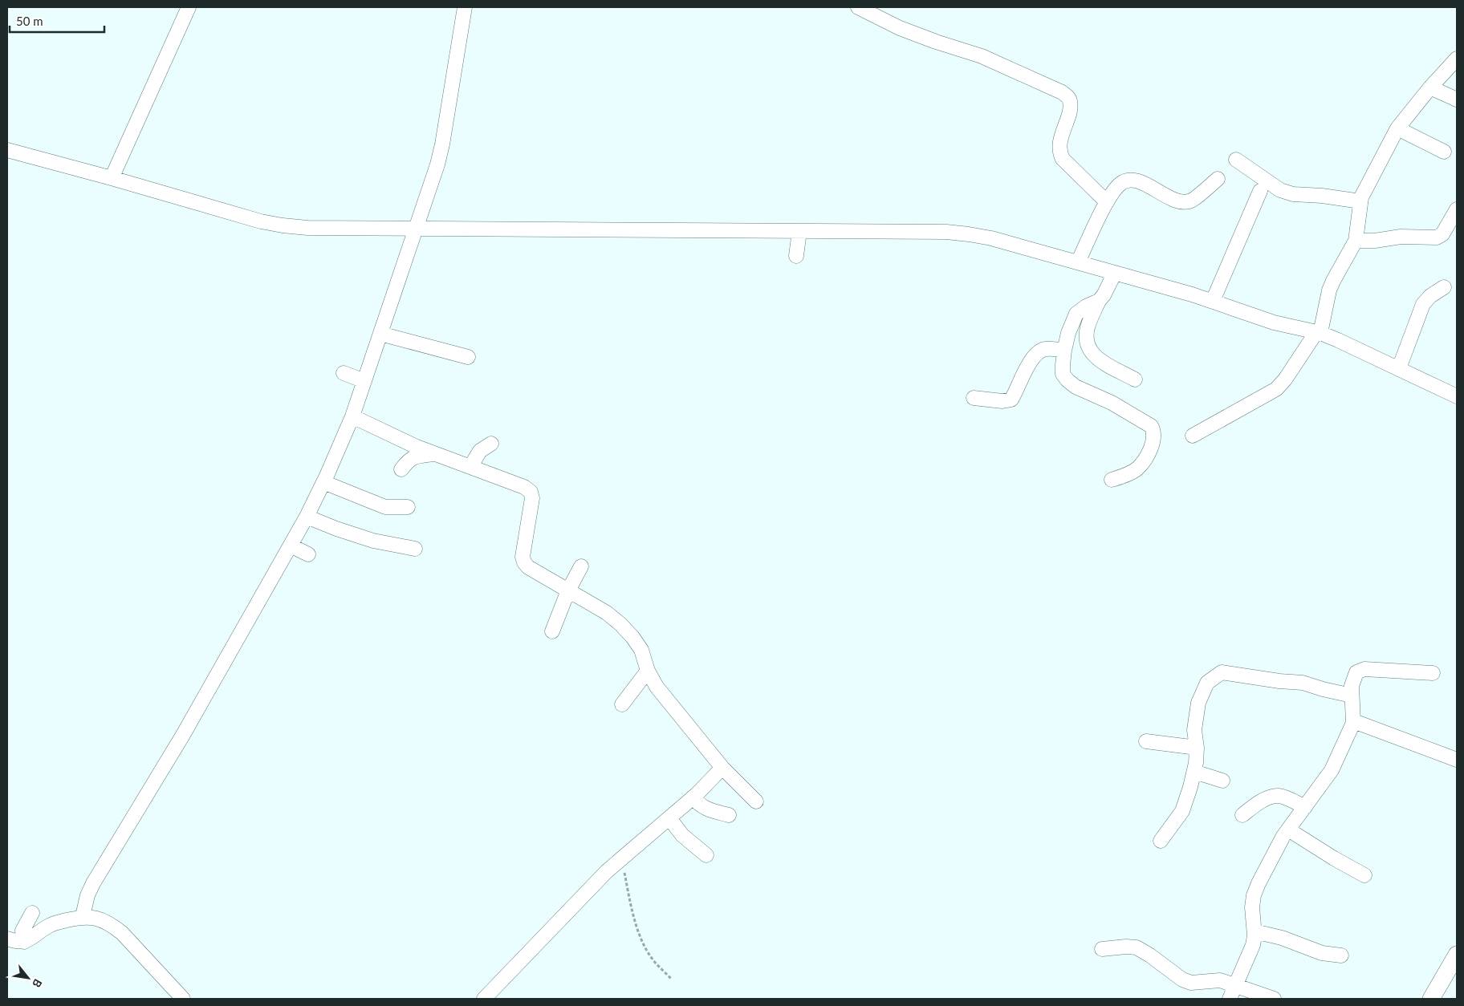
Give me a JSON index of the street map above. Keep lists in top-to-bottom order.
{
  "scale_bar": "50 m",
  "north": "bottom right"
}
